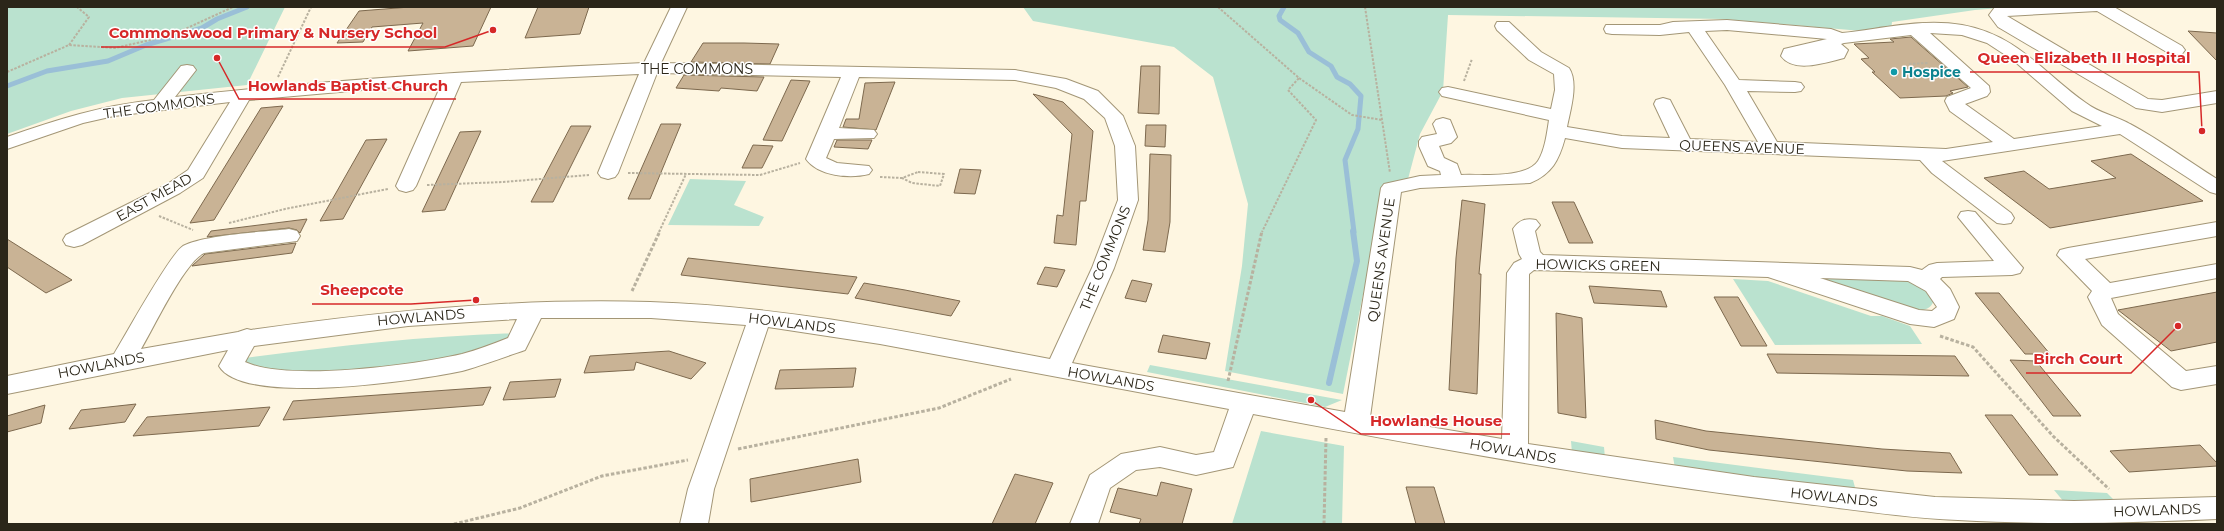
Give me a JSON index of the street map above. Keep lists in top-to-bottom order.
{
  "streets": {
    "street": [
      "THE COMMONS",
      "QUEENS AVENUE",
      "EAST MEAD",
      "HOWICKS GREEN",
      "HOWLANDS"
    ]
  },
  "crossings": [
    ["THE COMMONS", "EAST MEAD"],
    ["THE COMMONS", "HOWLANDS"],
    ["QUEENS AVENUE", "HOWLANDS"],
    ["HOWICKS GREEN", "HOWLANDS"]
  ],
  "places": [
    "Commonswood Primary & Nursery School",
    "Howlands Baptist Church",
    "Hospice",
    "Queen Elizabeth II Hospital",
    "Sheepcote",
    "Birch Court",
    "Howlands House"
  ]
}
